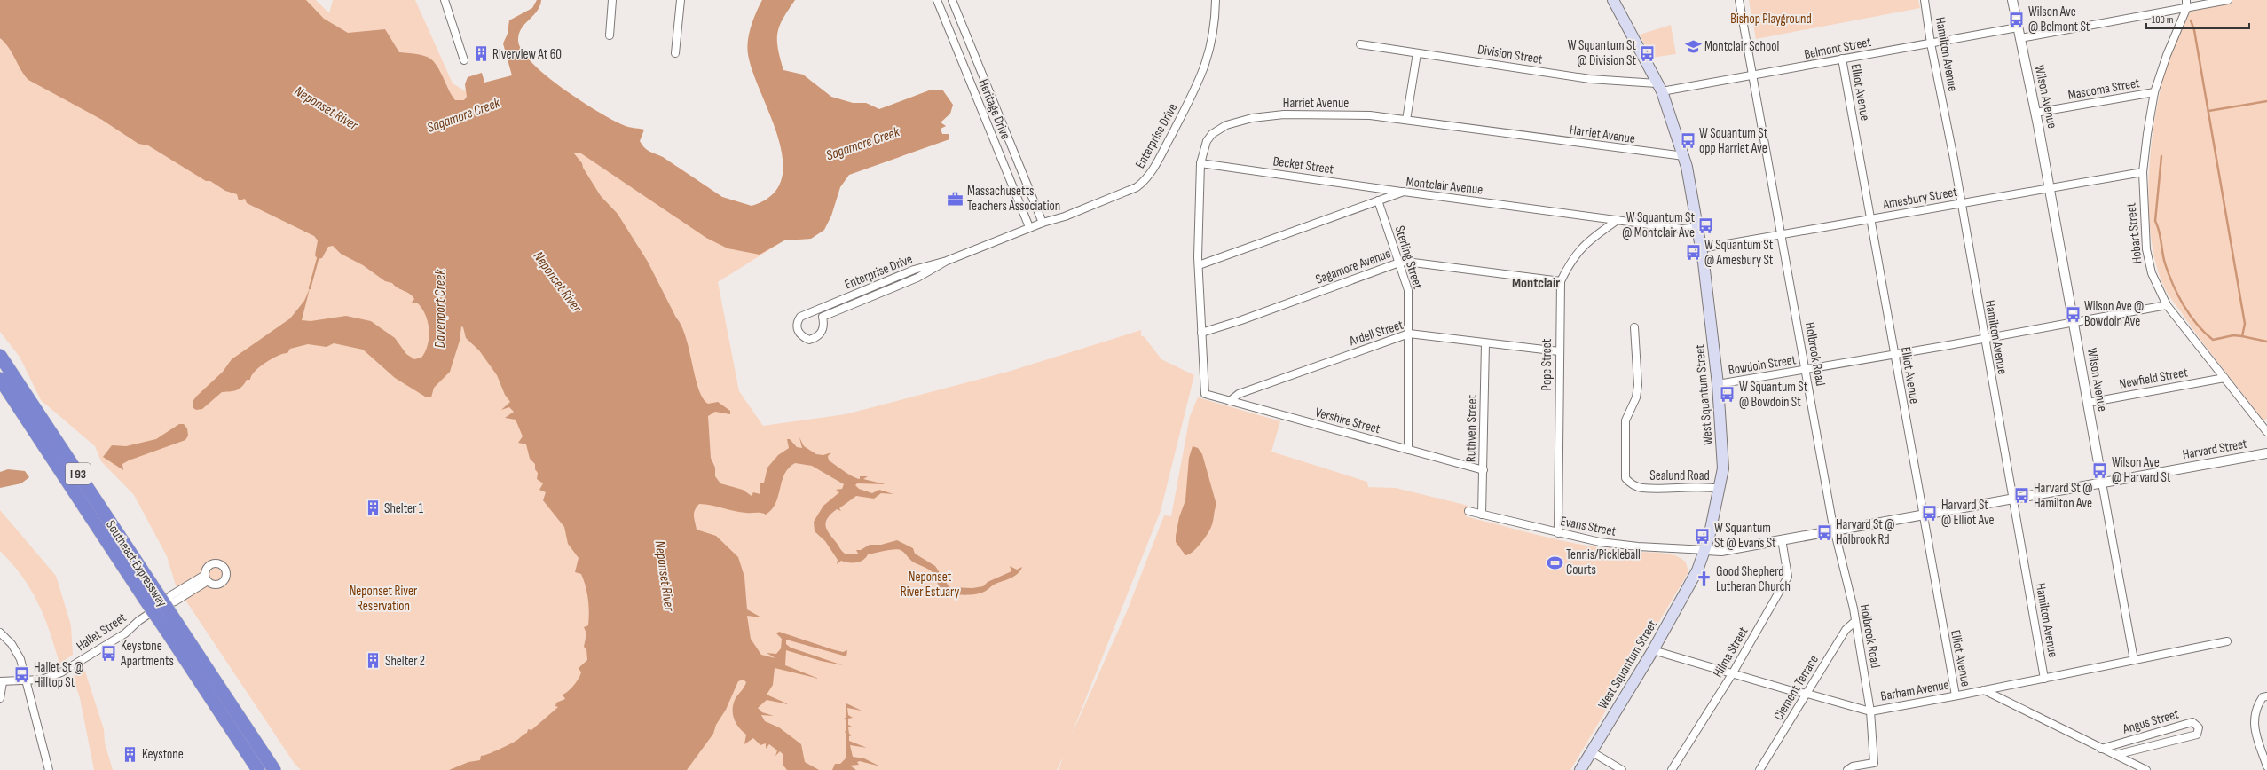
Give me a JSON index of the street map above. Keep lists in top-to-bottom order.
{
  "streets": {
    "highway": ["I 93", "Southeast Expressway"],
    "main road": ["West Squantum Street"],
    "street": [
      "Belmont Street",
      "Division Street",
      "Hamilton Avenue",
      "Mascoma Street",
      "Elliot Avenue",
      "Wilson Avenue",
      "Harriet Avenue",
      "Heritage Drive",
      "Enterprise Drive",
      "Becket Street",
      "Montclair Avenue",
      "Amesbury Street",
      "Hobart Street",
      "Sterling Street",
      "Sagamore Avenue",
      "Ardell Street",
      "Holbrook Road",
      "Pope Street",
      "Bowdoin Street",
      "Newfield Street",
      "Vershire Street",
      "Ruthven Street",
      "Harvard Street",
      "Sealund Road",
      "Evans Street",
      "Hallet Street",
      "Hilma Street",
      "Clement Terrace",
      "Barham Avenue",
      "Angus Street"
    ]
  },
  "crossings": [
    ["Belmont Street", "Division Street"],
    ["Belmont Street", "Hamilton Avenue"],
    ["Belmont Street", "Elliot Avenue"],
    ["Belmont Street", "Wilson Avenue"],
    ["Belmont Street", "Holbrook Road"],
    ["Belmont Street", "West Squantum Street"],
    ["Division Street", "West Squantum Street"],
    ["Hamilton Avenue", "Amesbury Street"],
    ["Hamilton Avenue", "Bowdoin Street"],
    ["Hamilton Avenue", "Harvard Street"],
    ["Hamilton Avenue", "Barham Avenue"],
    ["Mascoma Street", "Wilson Avenue"],
    ["Mascoma Street", "Hobart Street"],
    ["Elliot Avenue", "Amesbury Street"],
    ["Elliot Avenue", "Bowdoin Street"],
    ["Elliot Avenue", "Harvard Street"],
    ["Elliot Avenue", "Barham Avenue"],
    ["Elliot Avenue", "Angus Street"],
    ["Wilson Avenue", "Amesbury Street"],
    ["Wilson Avenue", "Bowdoin Street"],
    ["Wilson Avenue", "Newfield Street"],
    ["Wilson Avenue", "Harvard Street"],
    ["Wilson Avenue", "Barham Avenue"],
    ["Harriet Avenue", "Becket Street"],
    ["Harriet Avenue", "Montclair Avenue"],
    ["Harriet Avenue", "Sagamore Avenue"],
    ["Harriet Avenue", "West Squantum Street"],
    ["Harriet Avenue", "Vershire Street"],
    ["Heritage Drive", "Enterprise Drive"],
    ["Becket Street", "Montclair Avenue"],
    ["Montclair Avenue", "Sterling Street"],
    ["Montclair Avenue", "Pope Street"],
    ["Montclair Avenue", "West Squantum Street"],
    ["Amesbury Street", "Hobart Street"],
    ["Amesbury Street", "Holbrook Road"],
    ["Amesbury Street", "West Squantum Street"],
    ["Hobart Street", "Bowdoin Street"],
    ["Hobart Street", "Newfield Street"],
    ["Sterling Street", "Sagamore Avenue"],
    ["Sterling Street", "Ardell Street"],
    ["Sterling Street", "Vershire Street"],
    ["Sagamore Avenue", "Pope Street"],
    ["Ardell Street", "Pope Street"],
    ["Ardell Street", "Vershire Street"],
    ["Ardell Street", "Ruthven Street"],
    ["Holbrook Road", "Bowdoin Street"],
    ["Holbrook Road", "Harvard Street"],
    ["Holbrook Road", "Clement Terrace"],
    ["Holbrook Road", "Barham Avenue"],
    ["Pope Street", "Evans Street"],
    ["Bowdoin Street", "West Squantum Street"],
    ["West Squantum Street", "Harvard Street"],
    ["West Squantum Street", "Sealund Road"],
    ["West Squantum Street", "Evans Street"],
    ["West Squantum Street", "Barham Avenue"],
    ["Vershire Street", "Ruthven Street"],
    ["Ruthven Street", "Evans Street"],
    ["Harvard Street", "Evans Street"],
    ["Harvard Street", "Hilma Street"],
    ["I 93", "Southeast Expressway"],
    ["Hilma Street", "Barham Avenue"],
    ["Clement Terrace", "Barham Avenue"]
  ],
  "districts": ["Montclair"],
  "water": ["Neponset River", "Sagamore Creek", "Davenport Creek"],
  "parks": ["Bishop Playground", "Neponset River Estuary", "Neponset River Reservation"],
  "places": {
    "bus stop": [
      "Wilson Ave @ Belmont St",
      "W Squantum St @ Division St",
      "W Squantum St opp Harriet Ave",
      "W Squantum St @ Montclair Ave",
      "W Squantum St @ Amesbury St",
      "Wilson Ave @ Bowdoin Ave",
      "W Squantum St @ Bowdoin St",
      "Wilson Ave @ Harvard St",
      "Harvard St @ Hamilton Ave",
      "Harvard St @ Elliot Ave",
      "Harvard St @ Holbrook Rd",
      "W Squantum St @ Evans St",
      "Keystone Apartments",
      "Hallet St @ Hilltop St"
    ],
    "school or university": ["Montclair School"],
    "building": [
      "Riverview At 60",
      "Shelter 1",
      "Shelter 2",
      "Keystone"
    ],
    "office": ["Massachusetts Teachers Association"],
    "sports": ["Tennis/Pickleball Courts"],
    "church": ["Good Shepherd Lutheran Church"]
  },
  "scale_bar": "100 m"
}
